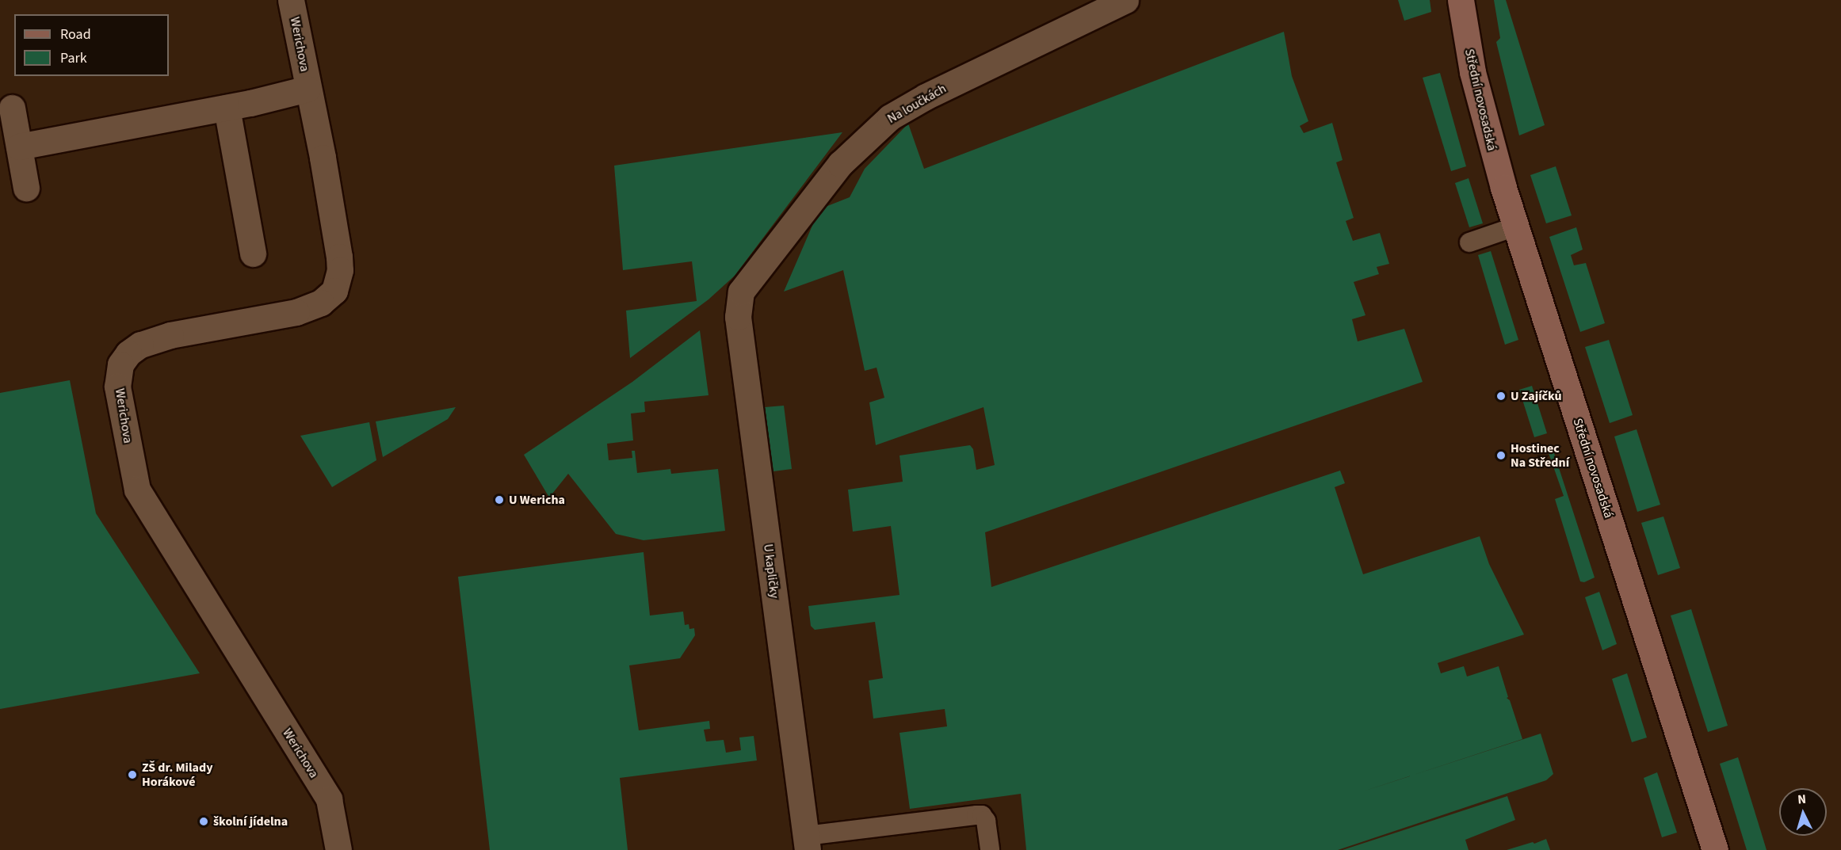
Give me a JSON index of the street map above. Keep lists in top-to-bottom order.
{
  "streets": {
    "main road": ["Střední novosadská"],
    "street": ["Werichova", "Na loučkách", "U kapličky"]
  },
  "crossings": [
    ["Na loučkách", "U kapličky"]
  ],
  "places": [
    "U Zajíčků",
    "Hostinec Na Střední",
    "U Wericha",
    "ZŠ dr. Milady Horákové",
    "školní jídelna"
  ],
  "legend": ["Road", "Park"],
  "north": "top"
}
